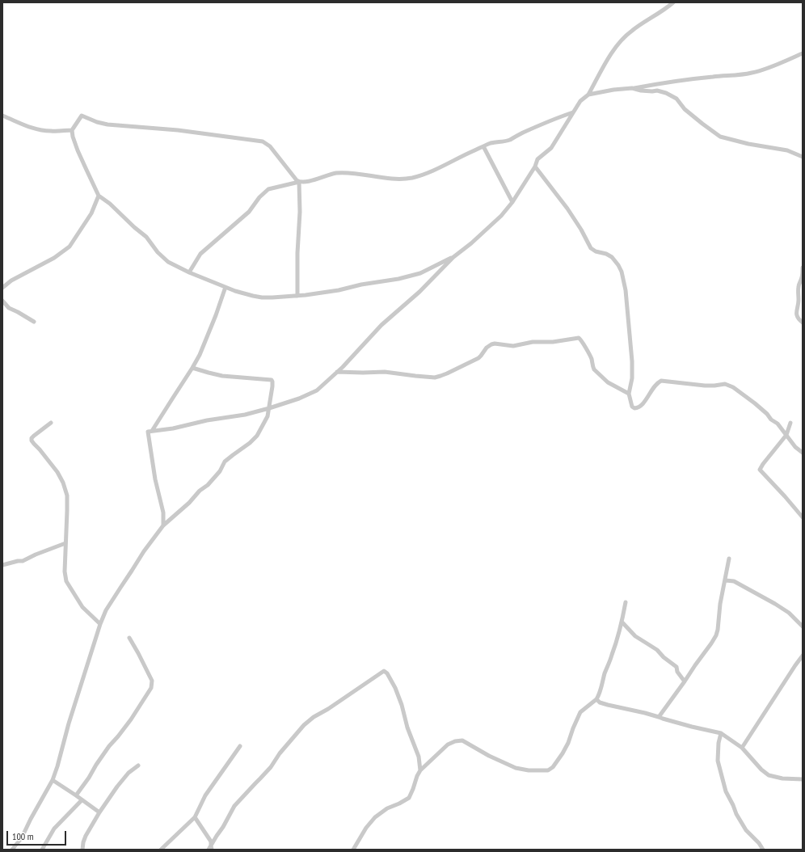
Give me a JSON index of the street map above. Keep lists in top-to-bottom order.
{
  "scale_bar": "100 m"
}
